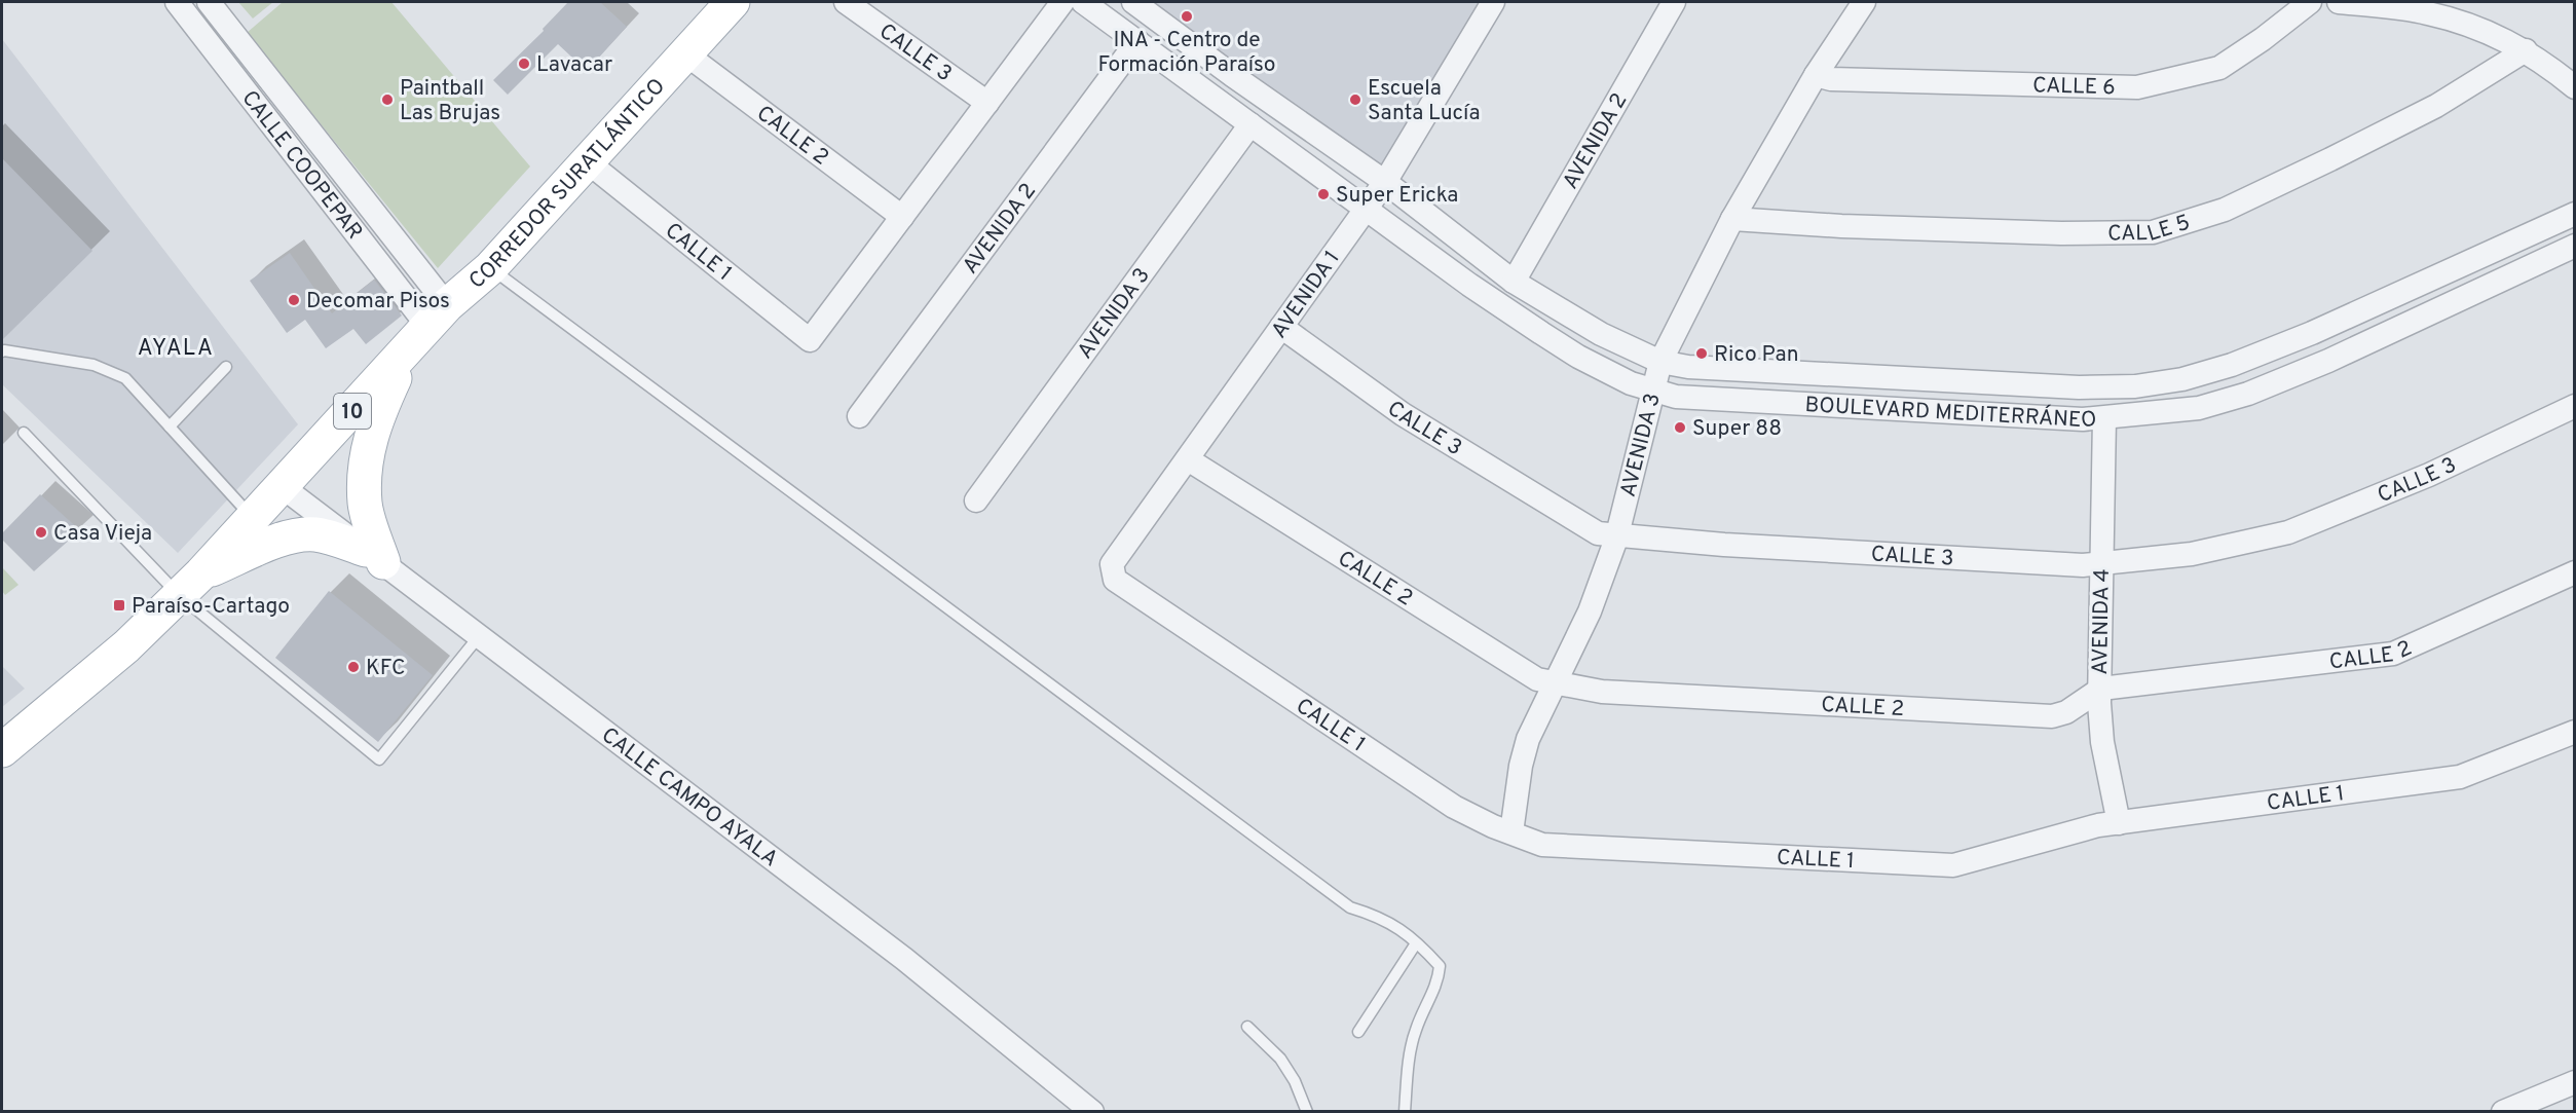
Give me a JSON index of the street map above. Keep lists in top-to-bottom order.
{
  "streets": {
    "main road": ["CORREDOR SURATLÁNTICO", "10"],
    "street": [
      "CALLE 3",
      "CALLE 6",
      "CALLE 2",
      "AVENIDA 2",
      "CALLE COOPEPAR",
      "CALLE 5",
      "CALLE 1",
      "AVENIDA 1",
      "AVENIDA 3",
      "BOULEVARD MEDITERRÁNEO",
      "AVENIDA 4",
      "CALLE CAMPO AYALA"
    ]
  },
  "crossings": [
    ["CALLE 3", "AVENIDA 1"],
    ["CALLE 3", "AVENIDA 3"],
    ["CALLE 3", "AVENIDA 4"],
    ["CALLE 6", "AVENIDA 3"],
    ["CALLE 2", "CORREDOR SURATLÁNTICO"],
    ["CALLE 2", "CALLE 1"],
    ["CALLE 2", "AVENIDA 1"],
    ["CALLE 2", "AVENIDA 3"],
    ["CALLE 2", "AVENIDA 4"],
    ["AVENIDA 2", "BOULEVARD MEDITERRÁNEO"],
    ["CALLE COOPEPAR", "CORREDOR SURATLÁNTICO"],
    ["CORREDOR SURATLÁNTICO", "CALLE 1"],
    ["CORREDOR SURATLÁNTICO", "CALLE CAMPO AYALA"],
    ["CALLE 5", "AVENIDA 3"],
    ["CALLE 1", "AVENIDA 1"],
    ["CALLE 1", "AVENIDA 3"],
    ["CALLE 1", "AVENIDA 4"],
    ["AVENIDA 1", "BOULEVARD MEDITERRÁNEO"],
    ["AVENIDA 3", "BOULEVARD MEDITERRÁNEO"],
    ["BOULEVARD MEDITERRÁNEO", "AVENIDA 4"]
  ],
  "districts": ["AYALA"],
  "places": {
    "other": [
      "INA - Centro de Formación Paraíso",
      "Lavacar",
      "Paintball Las Brujas",
      "Escuela Santa Lucía",
      "Super Ericka",
      "Decomar Pisos",
      "Rico Pan",
      "Super 88",
      "Casa Vieja",
      "KFC"
    ],
    "transit": ["Paraíso-Cartago"]
  }
}
